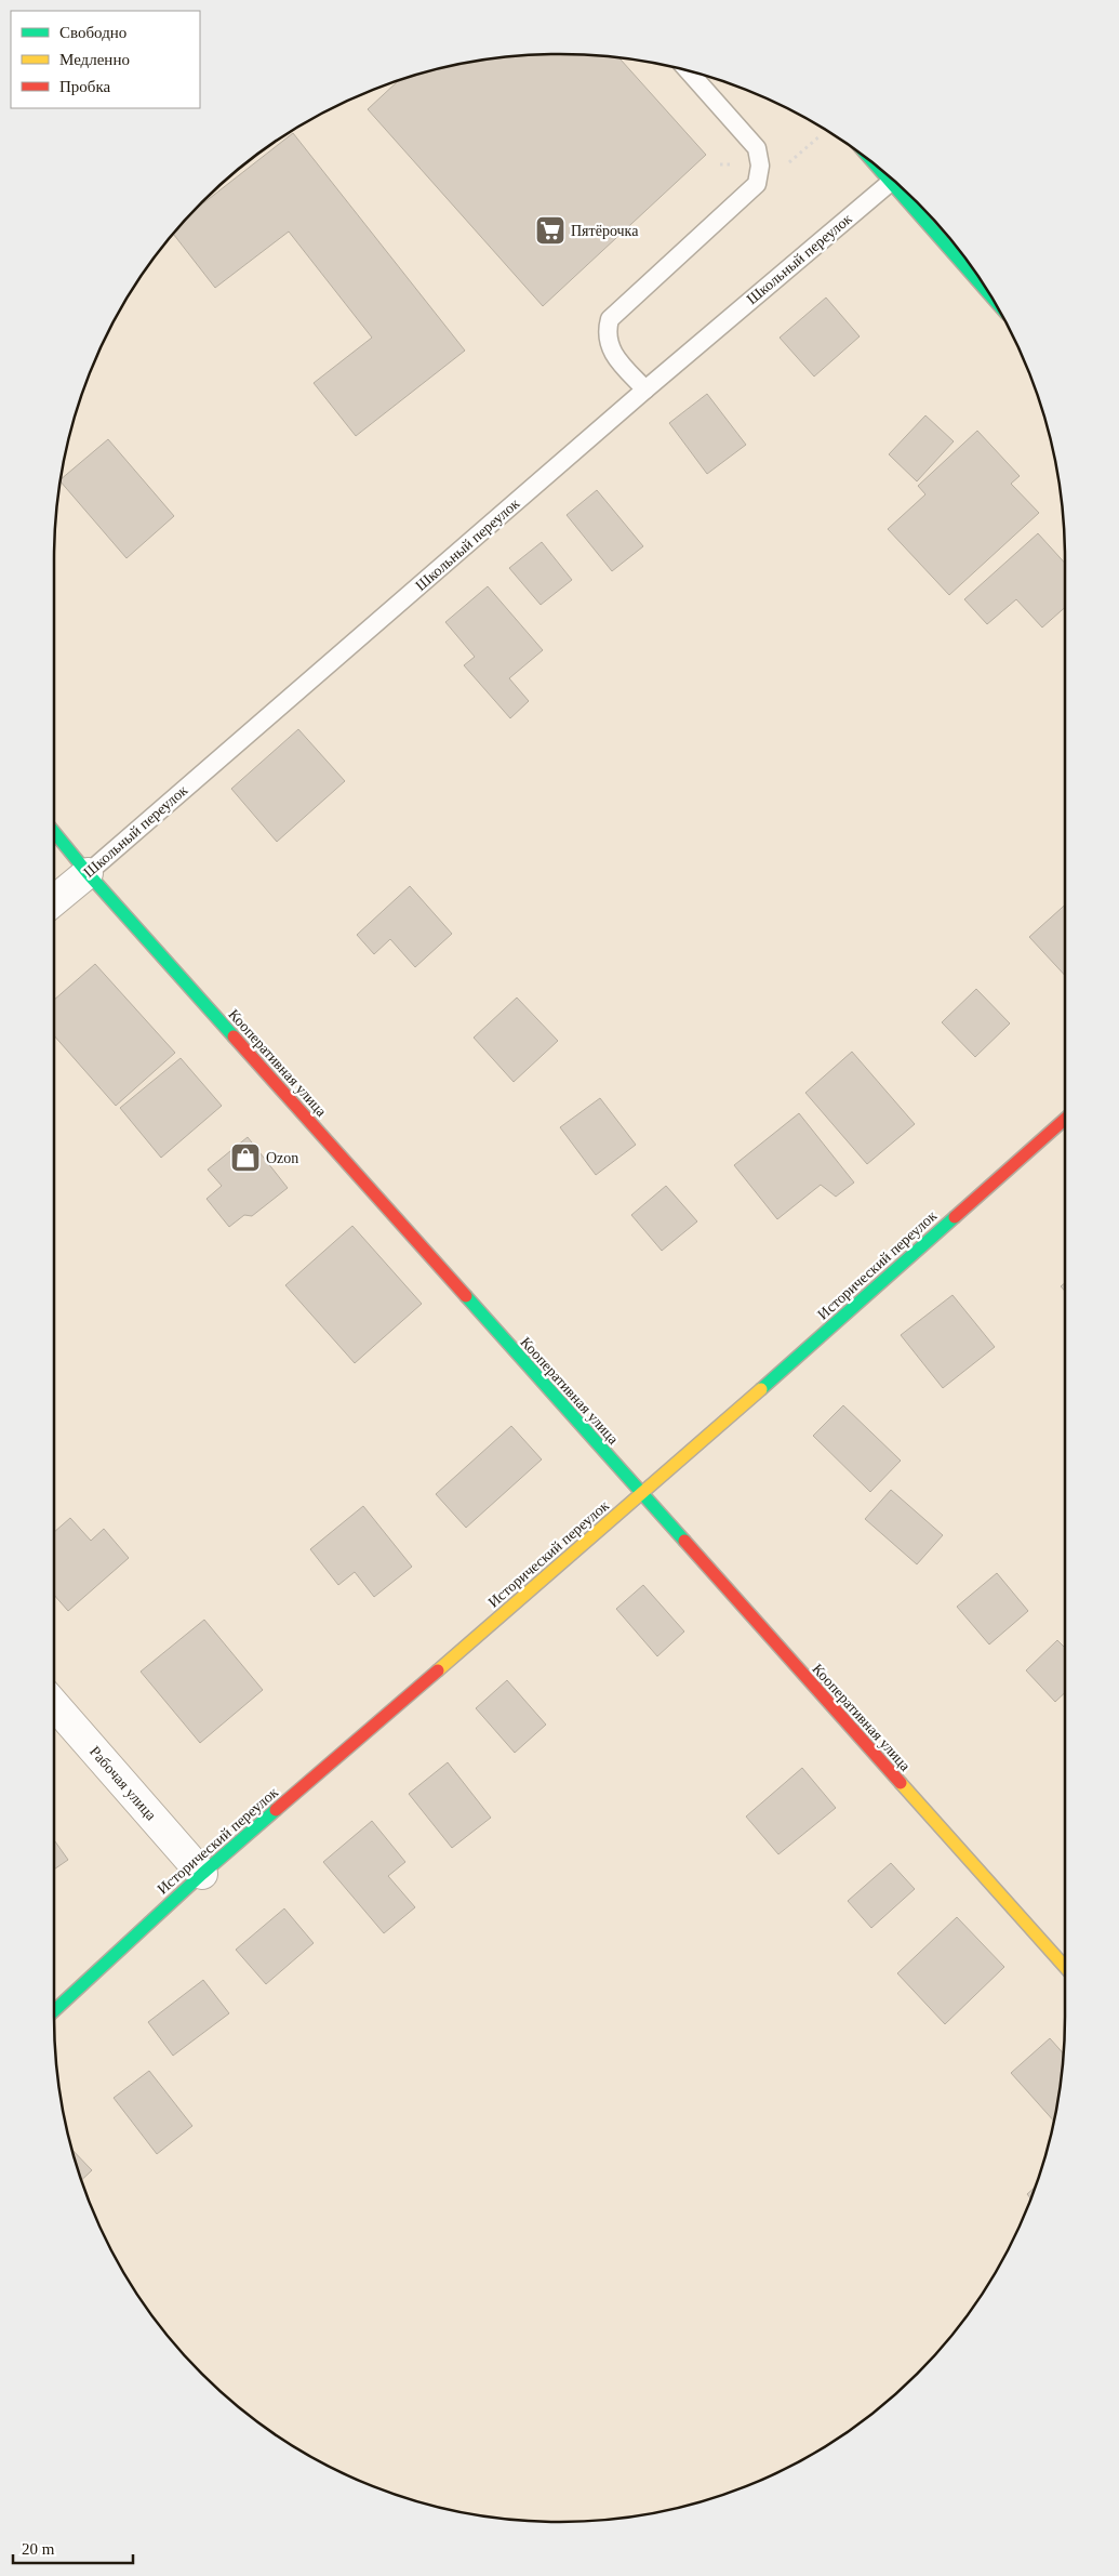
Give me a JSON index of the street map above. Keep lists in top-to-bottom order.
{
  "streets": {
    "street": [
      "Школьный переулок",
      "Кооперативная улица",
      "Исторический переулок",
      "Рабочая улица"
    ]
  },
  "crossings": [
    ["Школьный переулок", "Кооперативная улица"],
    ["Кооперативная улица", "Исторический переулок"],
    ["Исторический переулок", "Рабочая улица"]
  ],
  "places": {
    "supermarket": ["Пятёрочка"],
    "shop": ["Ozon"]
  },
  "legend": ["Свободно", "Медленно", "Пробка"],
  "scale_bar": "20 m"
}
